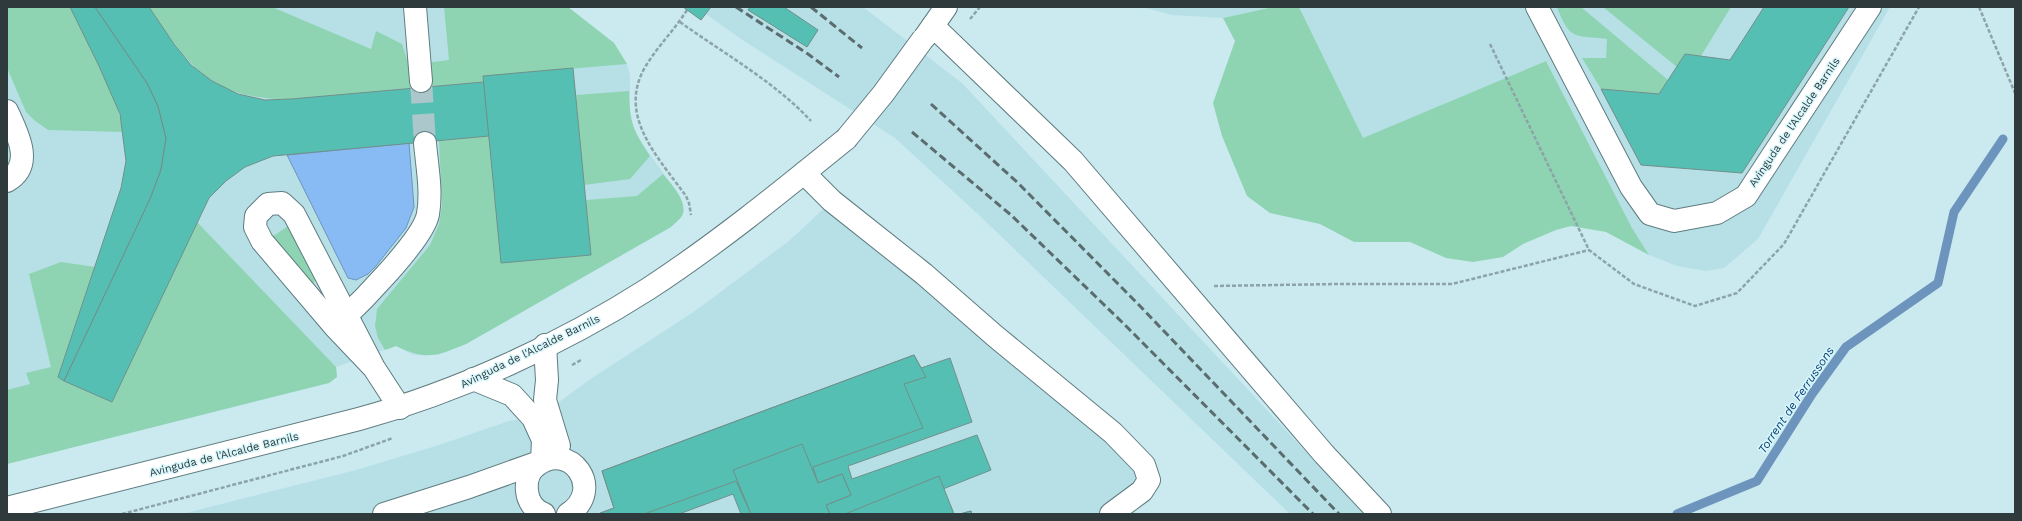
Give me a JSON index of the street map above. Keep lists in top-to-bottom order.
{
  "streets": {
    "street": ["Avinguda de l'Alcalde Barnils"]
  },
  "water": ["Torrent de Ferrussons"]
}
